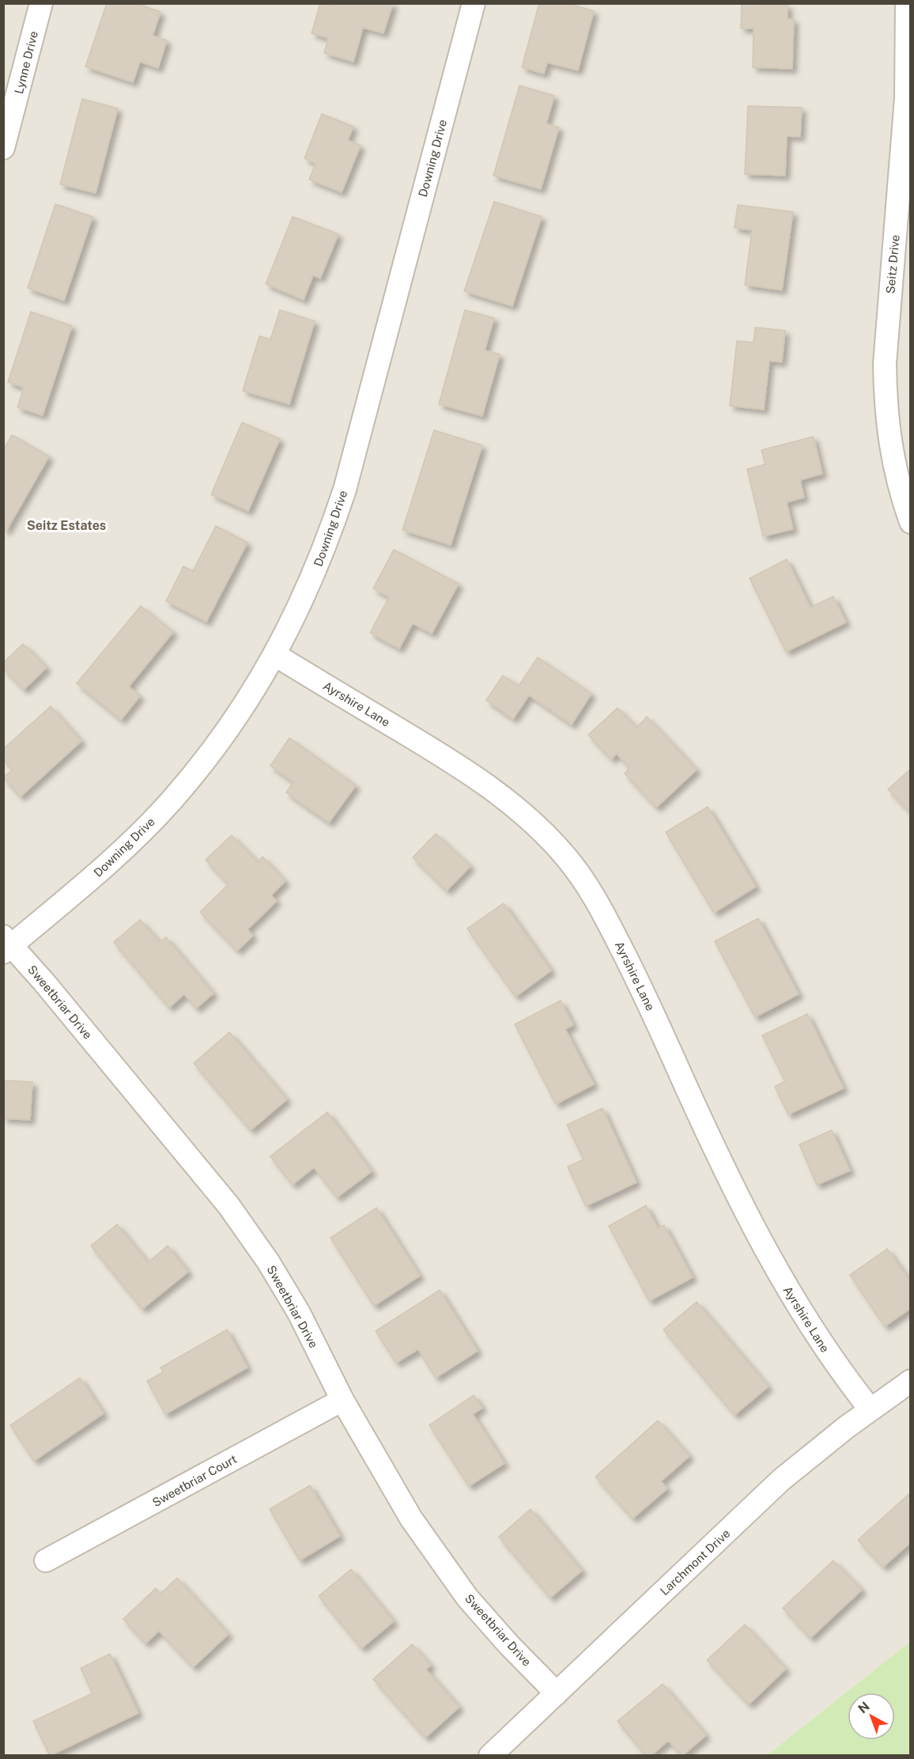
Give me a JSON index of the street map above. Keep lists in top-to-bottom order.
{
  "streets": {
    "street": [
      "Lynne Drive",
      "Downing Drive",
      "Seitz Drive",
      "Ayrshire Lane",
      "Sweetbriar Drive",
      "Sweetbriar Court",
      "Larchmont Drive"
    ]
  },
  "crossings": [
    ["Downing Drive", "Ayrshire Lane"],
    ["Downing Drive", "Sweetbriar Drive"],
    ["Ayrshire Lane", "Larchmont Drive"],
    ["Sweetbriar Drive", "Sweetbriar Court"],
    ["Sweetbriar Drive", "Larchmont Drive"]
  ],
  "districts": ["Seitz Estates"],
  "north": "top left"
}
